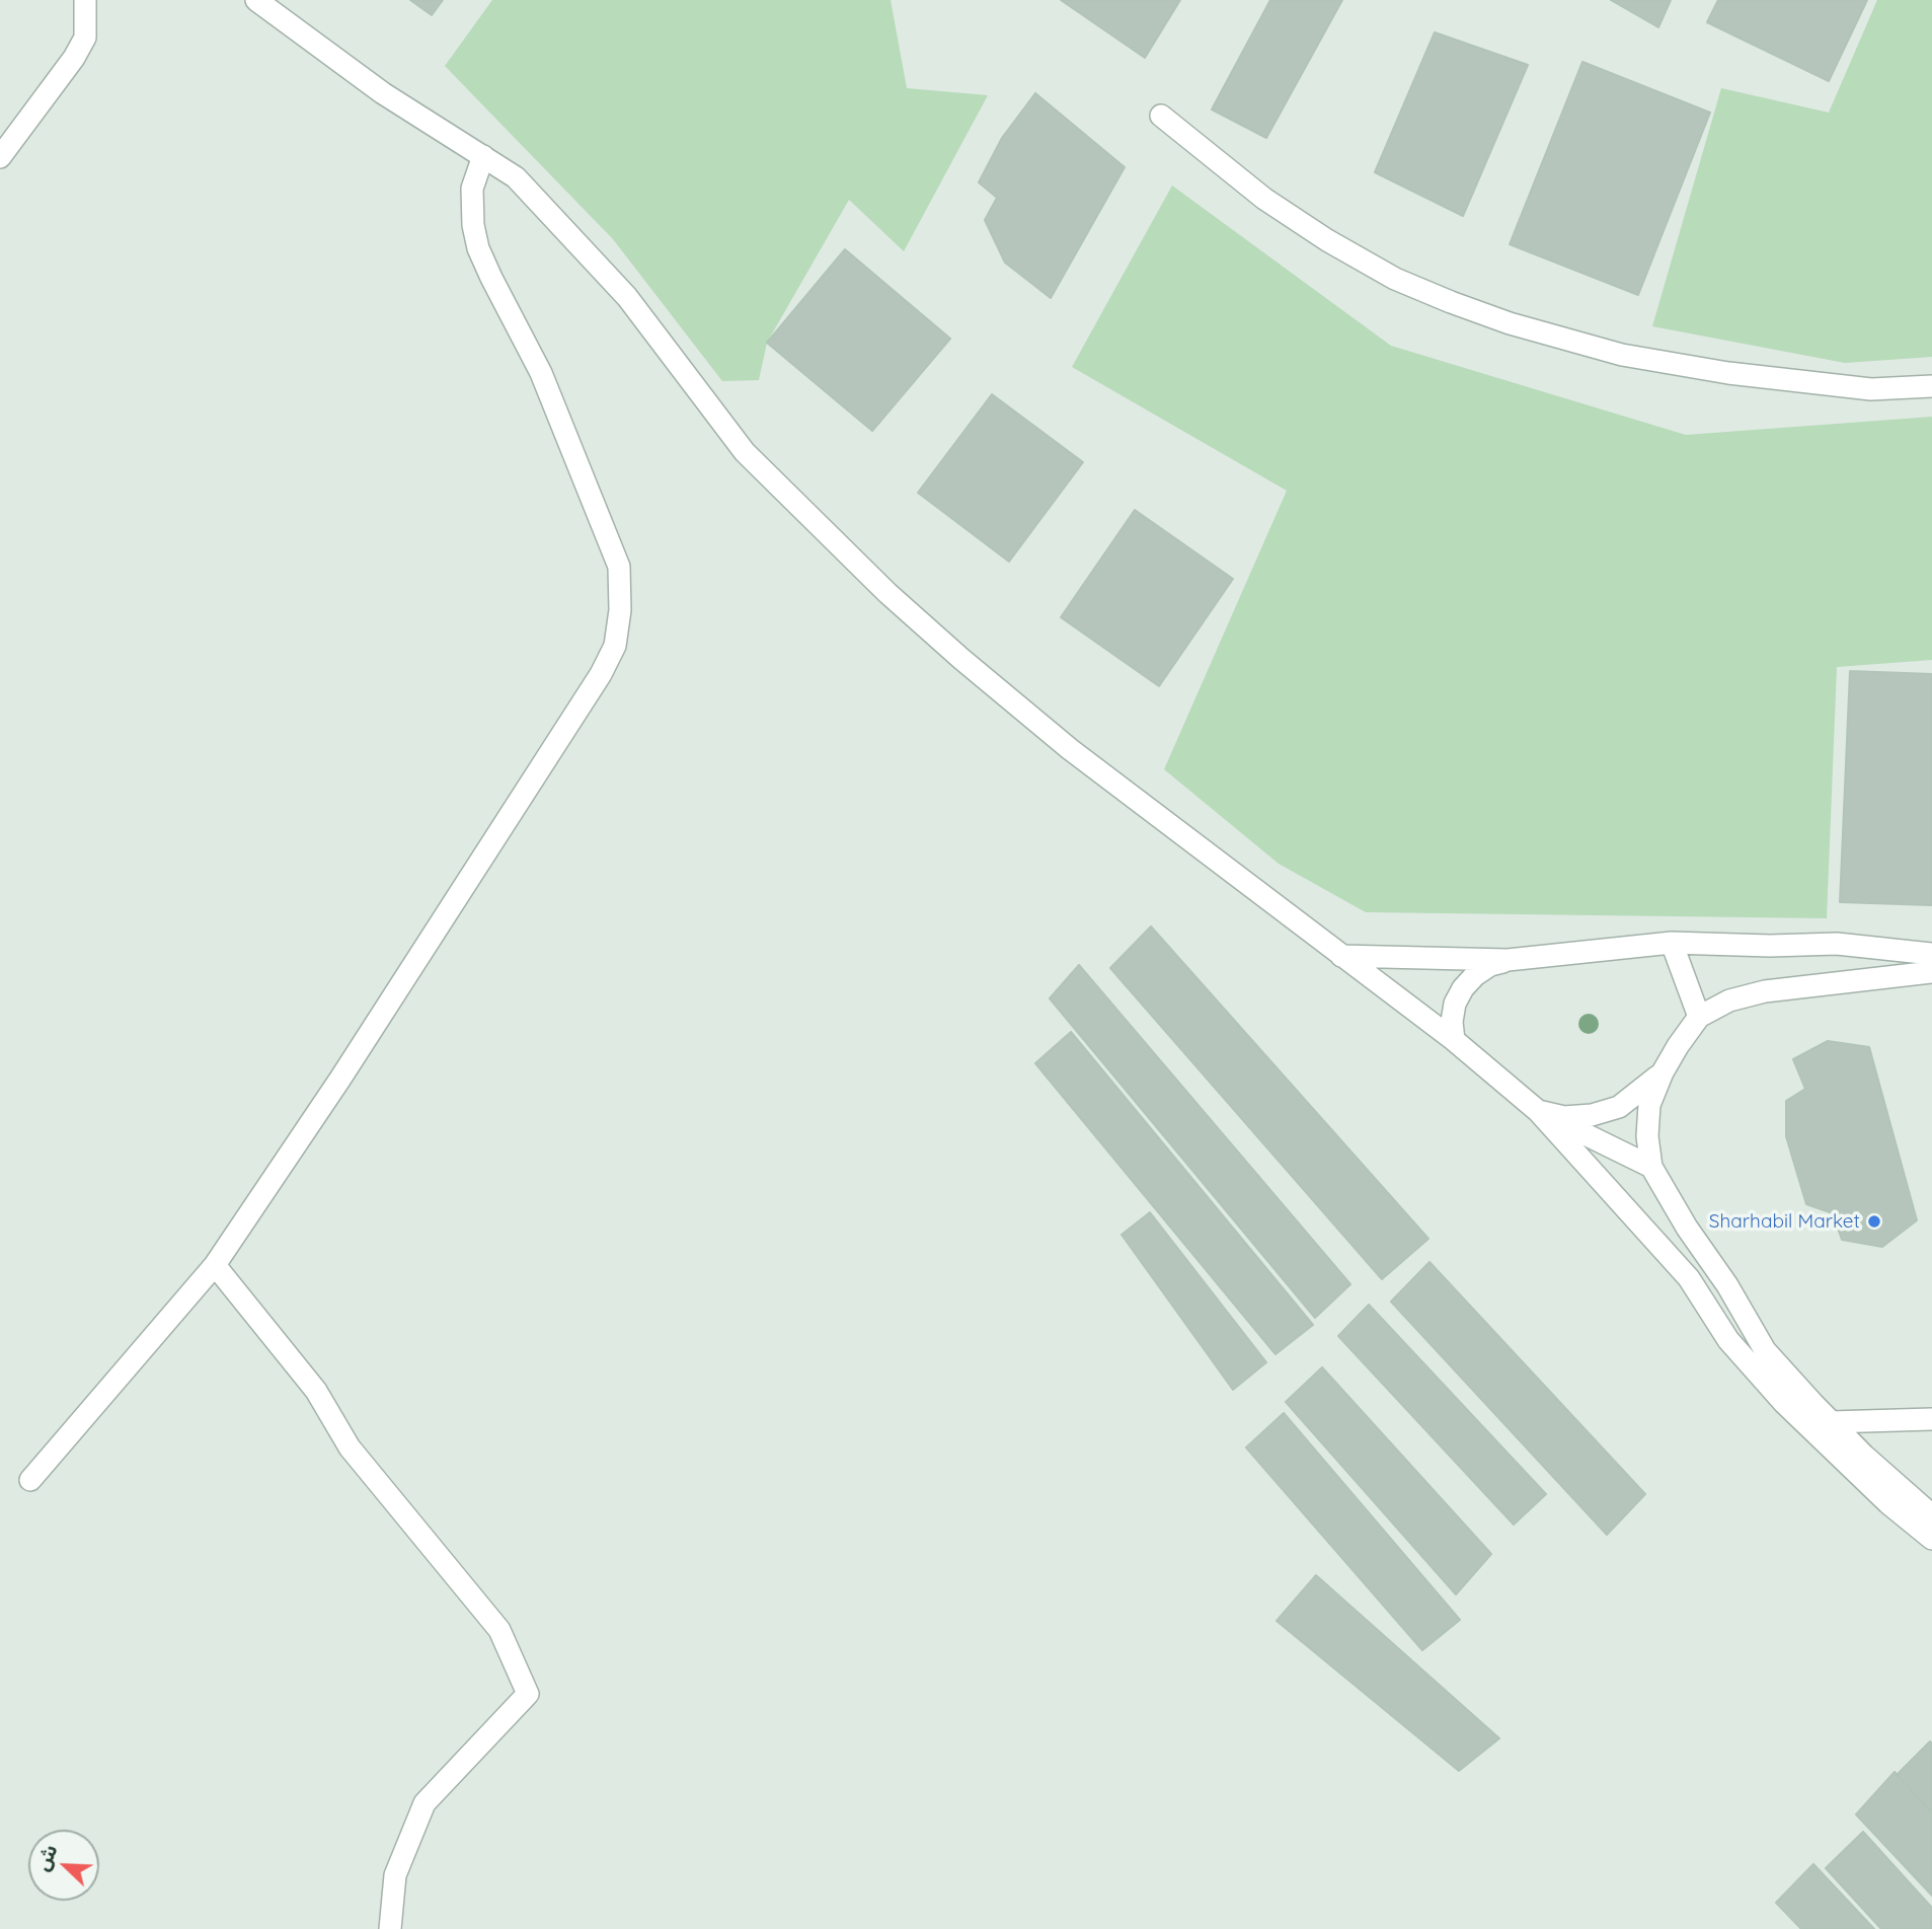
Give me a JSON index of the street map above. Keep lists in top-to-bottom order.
{
  "places": ["Sharhabil Market"],
  "north": "top left"
}
